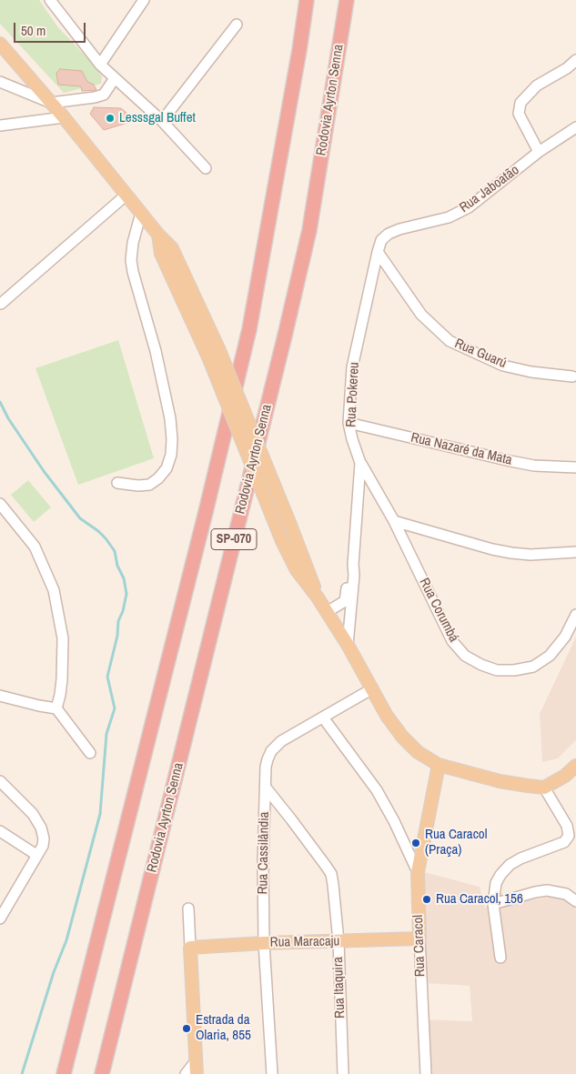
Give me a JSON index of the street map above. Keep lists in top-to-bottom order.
{
  "streets": {
    "highway": ["Rodovia Ayrton Senna", "SP-070"],
    "main road": ["Rua Maracaju", "Rua Caracol"],
    "street": [
      "Rua Jaboatão",
      "Rua Guarú",
      "Rua Pokereu",
      "Rua Nazaré da Mata",
      "Rua Corumbá",
      "Rua Cassilândia",
      "Rua Itaquira"
    ]
  },
  "crossings": [
    ["Rua Jaboatão", "Rua Guarú"],
    ["Rua Jaboatão", "Rua Pokereu"],
    ["Rua Guarú", "Rua Pokereu"],
    ["Rua Pokereu", "Rua Nazaré da Mata"],
    ["Rua Pokereu", "Rua Corumbá"],
    ["Rua Cassilândia", "Rua Maracaju"],
    ["Rua Cassilândia", "Rua Itaquira"],
    ["Rua Maracaju", "Rua Caracol"],
    ["Rua Maracaju", "Rua Itaquira"]
  ],
  "places": [
    "Lesssgal Buffet",
    "Rua Caracol (Praça)",
    "Rua Caracol, 156",
    "Estrada da Olaria, 855"
  ],
  "scale_bar": "50 m"
}
